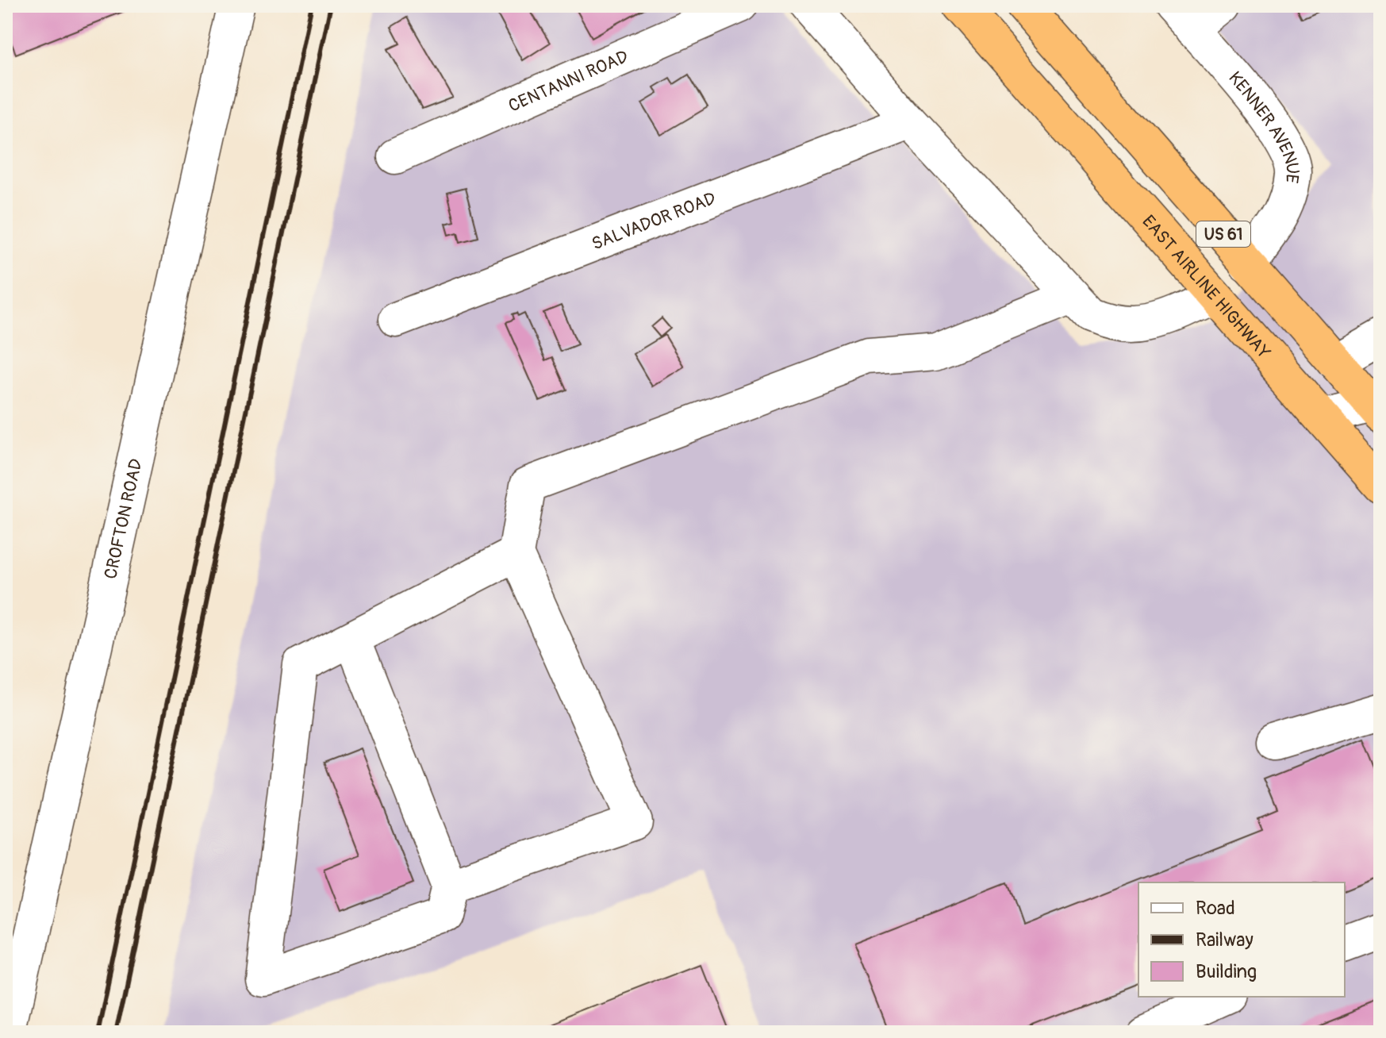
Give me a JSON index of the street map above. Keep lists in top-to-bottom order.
{
  "streets": {
    "highway": ["US 61", "EAST AIRLINE HIGHWAY"],
    "street": [
      "CENTANNI ROAD",
      "KENNER AVENUE",
      "SALVADOR ROAD",
      "CROFTON ROAD"
    ]
  },
  "crossings": [
    ["KENNER AVENUE", "US 61"]
  ],
  "legend": ["Road", "Railway", "Building"]
}
